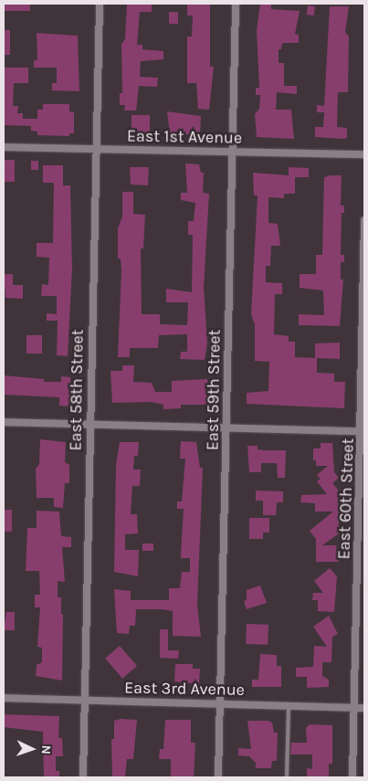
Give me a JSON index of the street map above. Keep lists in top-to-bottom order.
{
  "streets": {
    "street": [
      "East 1st Avenue",
      "East 58th Street",
      "East 59th Street",
      "East 60th Street",
      "East 3rd Avenue"
    ]
  },
  "crossings": [
    ["East 1st Avenue", "East 58th Street"],
    ["East 1st Avenue", "East 59th Street"],
    ["East 58th Street", "East 3rd Avenue"],
    ["East 59th Street", "East 3rd Avenue"],
    ["East 60th Street", "East 3rd Avenue"]
  ],
  "north": "right"
}
